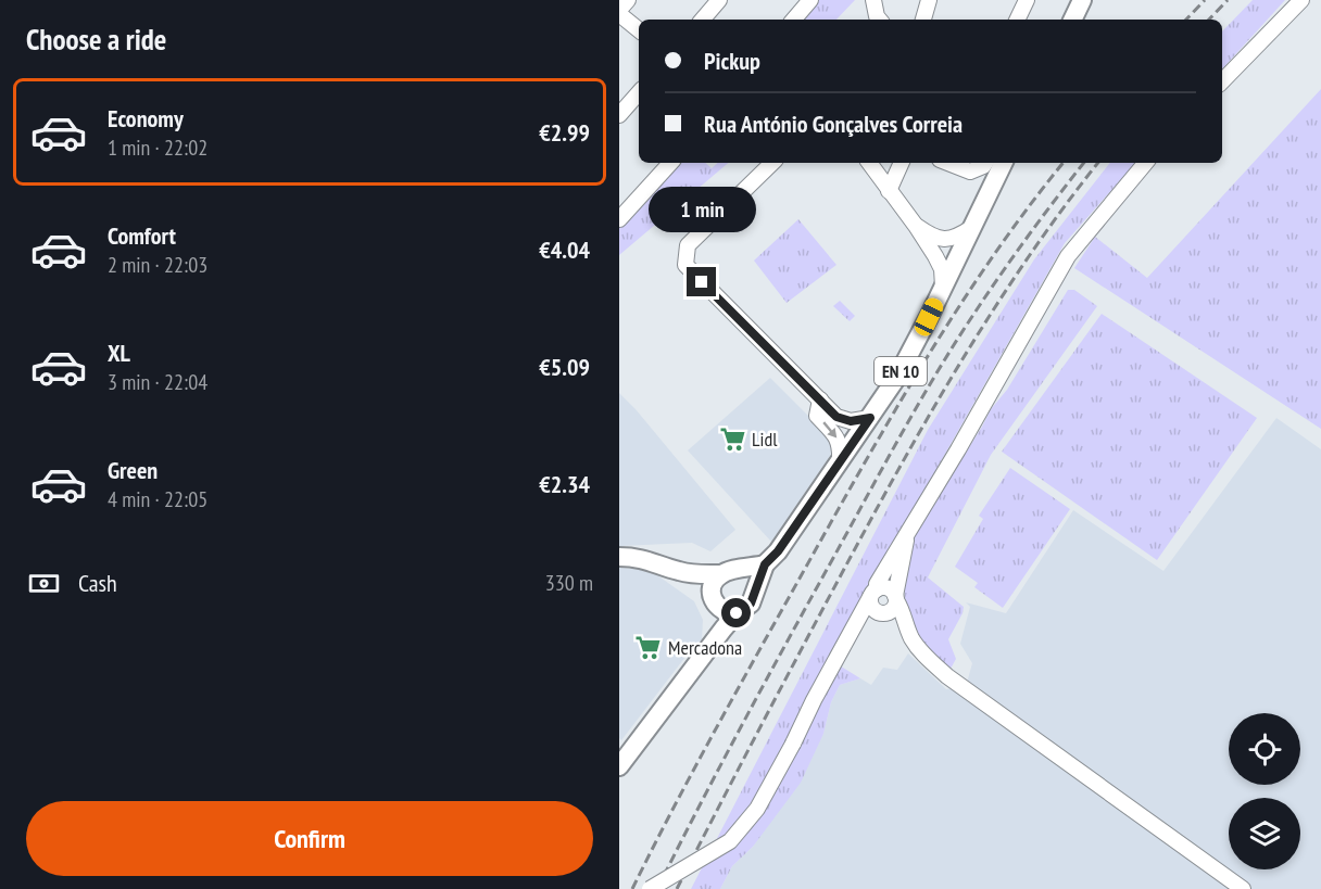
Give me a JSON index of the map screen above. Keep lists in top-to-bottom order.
{
  "streets": {
    "main road": ["EN 10"]
  },
  "places": {
    "supermarket": ["Lidl", "Mercadona"]
  },
  "page": {
    "heading": "Choose a ride",
    "banner": ["Pickup", "Rua António Gonçalves Correia"],
    "list": [
      {
        "name": "Economy",
        "note": "1 min · 22:02",
        "value": "€2.99"
      },
      {
        "name": "Comfort",
        "note": "2 min · 22:03",
        "value": "€4.04"
      },
      {
        "name": "XL",
        "note": "3 min · 22:04",
        "value": "€5.09"
      },
      {
        "name": "Green",
        "note": "4 min · 22:05",
        "value": "€2.34"
      }
    ],
    "bubble": "1 min",
    "pay": ["Cash", "330 m"],
    "buttons": "Confirm"
  }
}
